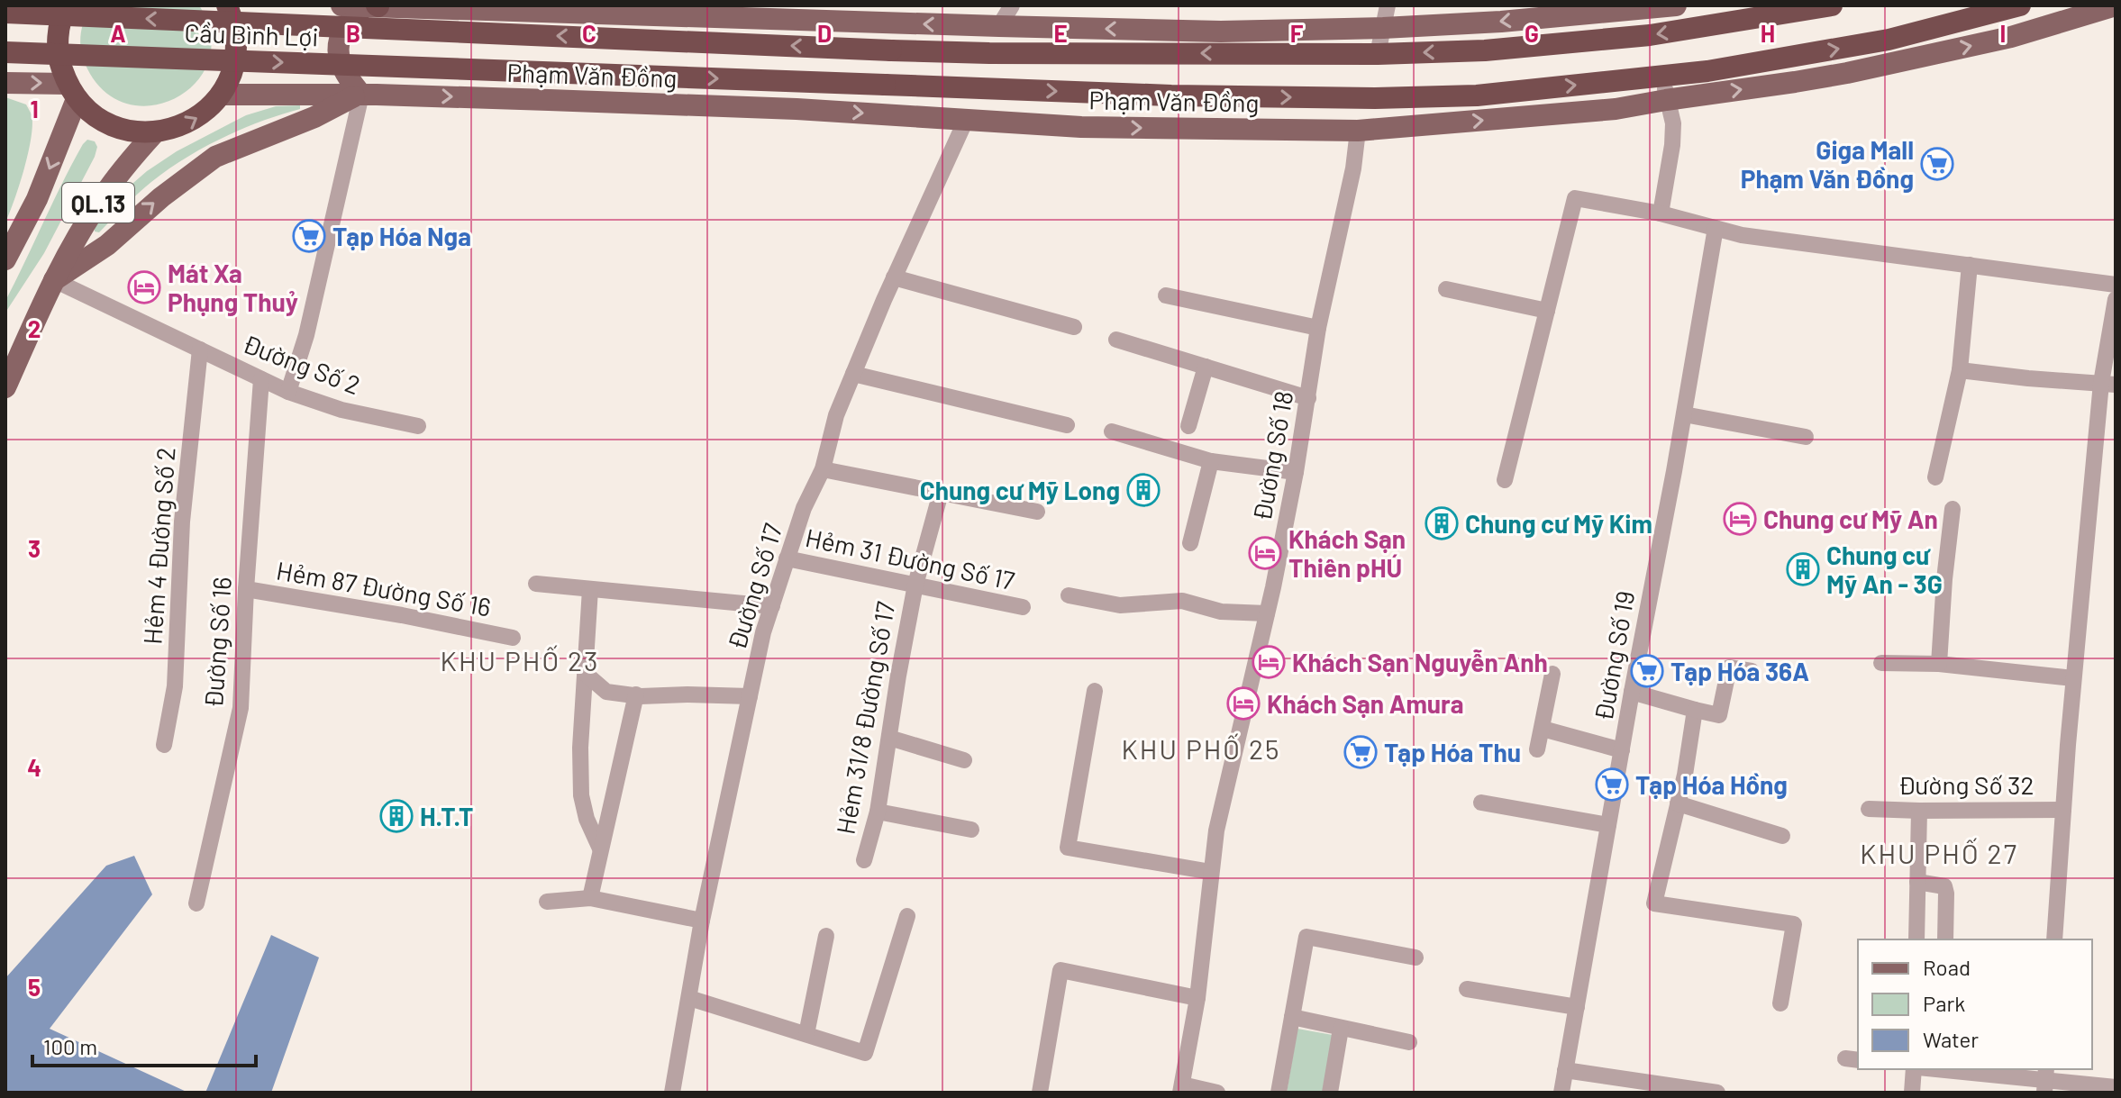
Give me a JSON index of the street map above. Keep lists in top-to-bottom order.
{
  "streets": {
    "highway": ["Cầu Bình Lợi", "Phạm Văn Đồng"],
    "main road": ["QL.13"],
    "street": [
      "Đường Số 2",
      "Đường Số 18",
      "Hẻm 4 Đường Số 2",
      "Hẻm 31 Đường Số 17",
      "Đường Số 17",
      "Hẻm 87 Đường Số 16",
      "Đường Số 16",
      "Đường Số 19",
      "Hẻm 31/8 Đường Số 17",
      "Đường Số 32"
    ]
  },
  "crossings": [
    ["Cầu Bình Lợi", "Phạm Văn Đồng"],
    ["Phạm Văn Đồng", "Đường Số 18"],
    ["Phạm Văn Đồng", "Đường Số 17"],
    ["QL.13", "Đường Số 2"],
    ["Đường Số 2", "Hẻm 4 Đường Số 2"],
    ["Đường Số 2", "Đường Số 16"],
    ["Hẻm 31 Đường Số 17", "Đường Số 17"],
    ["Hẻm 31 Đường Số 17", "Hẻm 31/8 Đường Số 17"],
    ["Hẻm 87 Đường Số 16", "Đường Số 16"]
  ],
  "districts": ["KHU PHỐ 23", "KHU PHỐ 25", "KHU PHỐ 27"],
  "places": {
    "supermarket": [
      "Giga Mall Phạm Văn Đồng",
      "Tạp Hóa Nga",
      "Tạp Hóa 36A",
      "Tạp Hóa Thu",
      "Tạp Hóa Hồng"
    ],
    "hotel": [
      "Mát Xa Phụng Thuỷ",
      "Chung cư Mỹ An",
      "Khách Sạn Thiên pHÚ",
      "Khách Sạn Nguyễn Anh",
      "Khách Sạn Amura"
    ],
    "building": [
      "Chung cư Mỹ Long",
      "Chung cư Mỹ Kim",
      "Chung cư Mỹ An - 3G",
      "H.T.T"
    ]
  },
  "legend": ["Road", "Park", "Water"],
  "scale_bar": "100 m",
  "grid": {
    "columns": [
      "A",
      "B",
      "C",
      "D",
      "E",
      "F",
      "G",
      "H",
      "I"
    ],
    "rows": [
      "1",
      "2",
      "3",
      "4",
      "5"
    ]
  }
}
